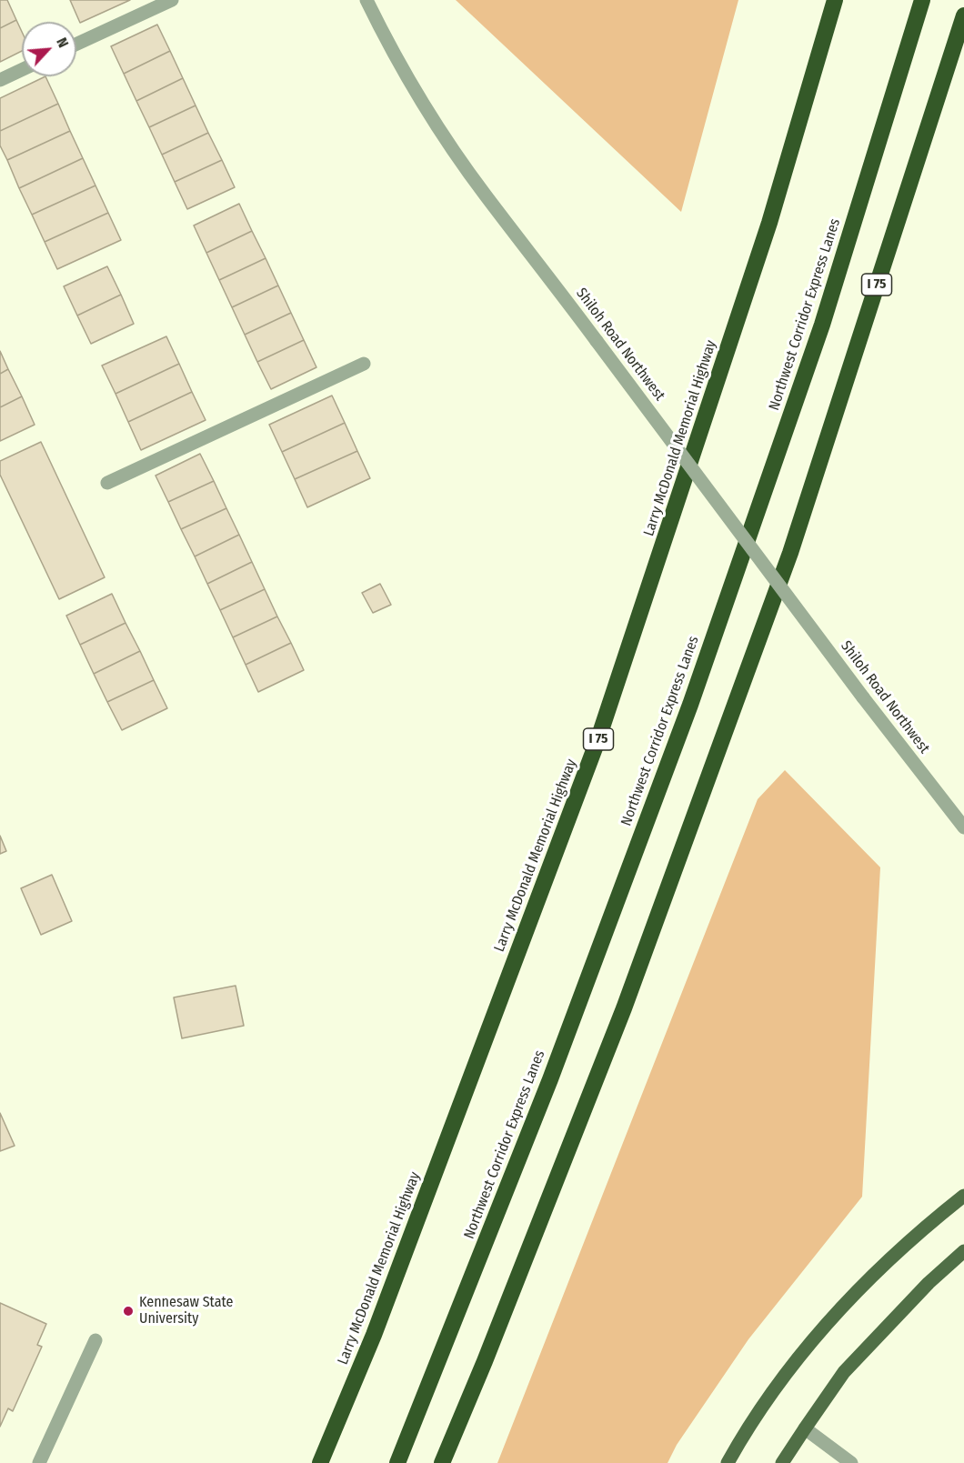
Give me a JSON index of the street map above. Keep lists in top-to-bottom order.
{
  "streets": {
    "highway": ["I 75", "Northwest Corridor Express Lanes", "Larry McDonald Memorial Highway"],
    "street": ["Shiloh Road Northwest"]
  },
  "places": ["Kennesaw State University"],
  "north": "top right"
}
